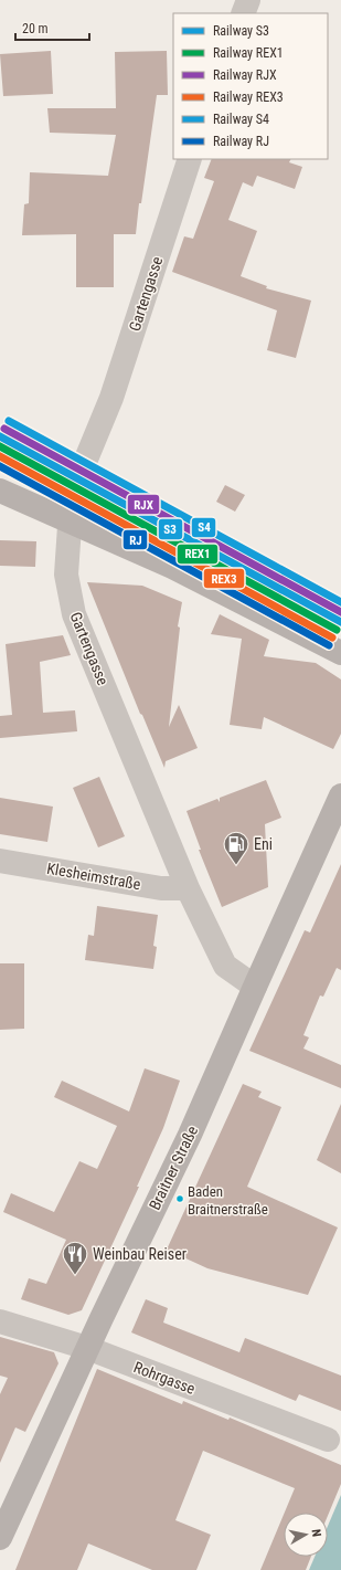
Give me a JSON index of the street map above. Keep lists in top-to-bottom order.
{
  "streets": {
    "main road": ["Braitner Straße"],
    "street": ["Gartengasse", "Klesheimstraße", "Rohrgasse"]
  },
  "crossings": [
    ["Gartengasse", "Klesheimstraße"],
    ["Gartengasse", "Braitner Straße"],
    ["Braitner Straße", "Rohrgasse"]
  ],
  "places": {
    "fuel station": ["Eni"],
    "other": ["Baden Braitnerstraße"],
    "restaurant": ["Weinbau Reiser"]
  },
  "lines": [
    "rail line S4",
    "rail line RJX",
    "rail line S3",
    "rail line REX1",
    "rail line REX3",
    "rail line RJ"
  ],
  "legend": [
    "Railway S3",
    "Railway REX1",
    "Railway RJX",
    "Railway REX3",
    "Railway S4",
    "Railway RJ"
  ],
  "scale_bar": "20 m",
  "north": "right"
}
